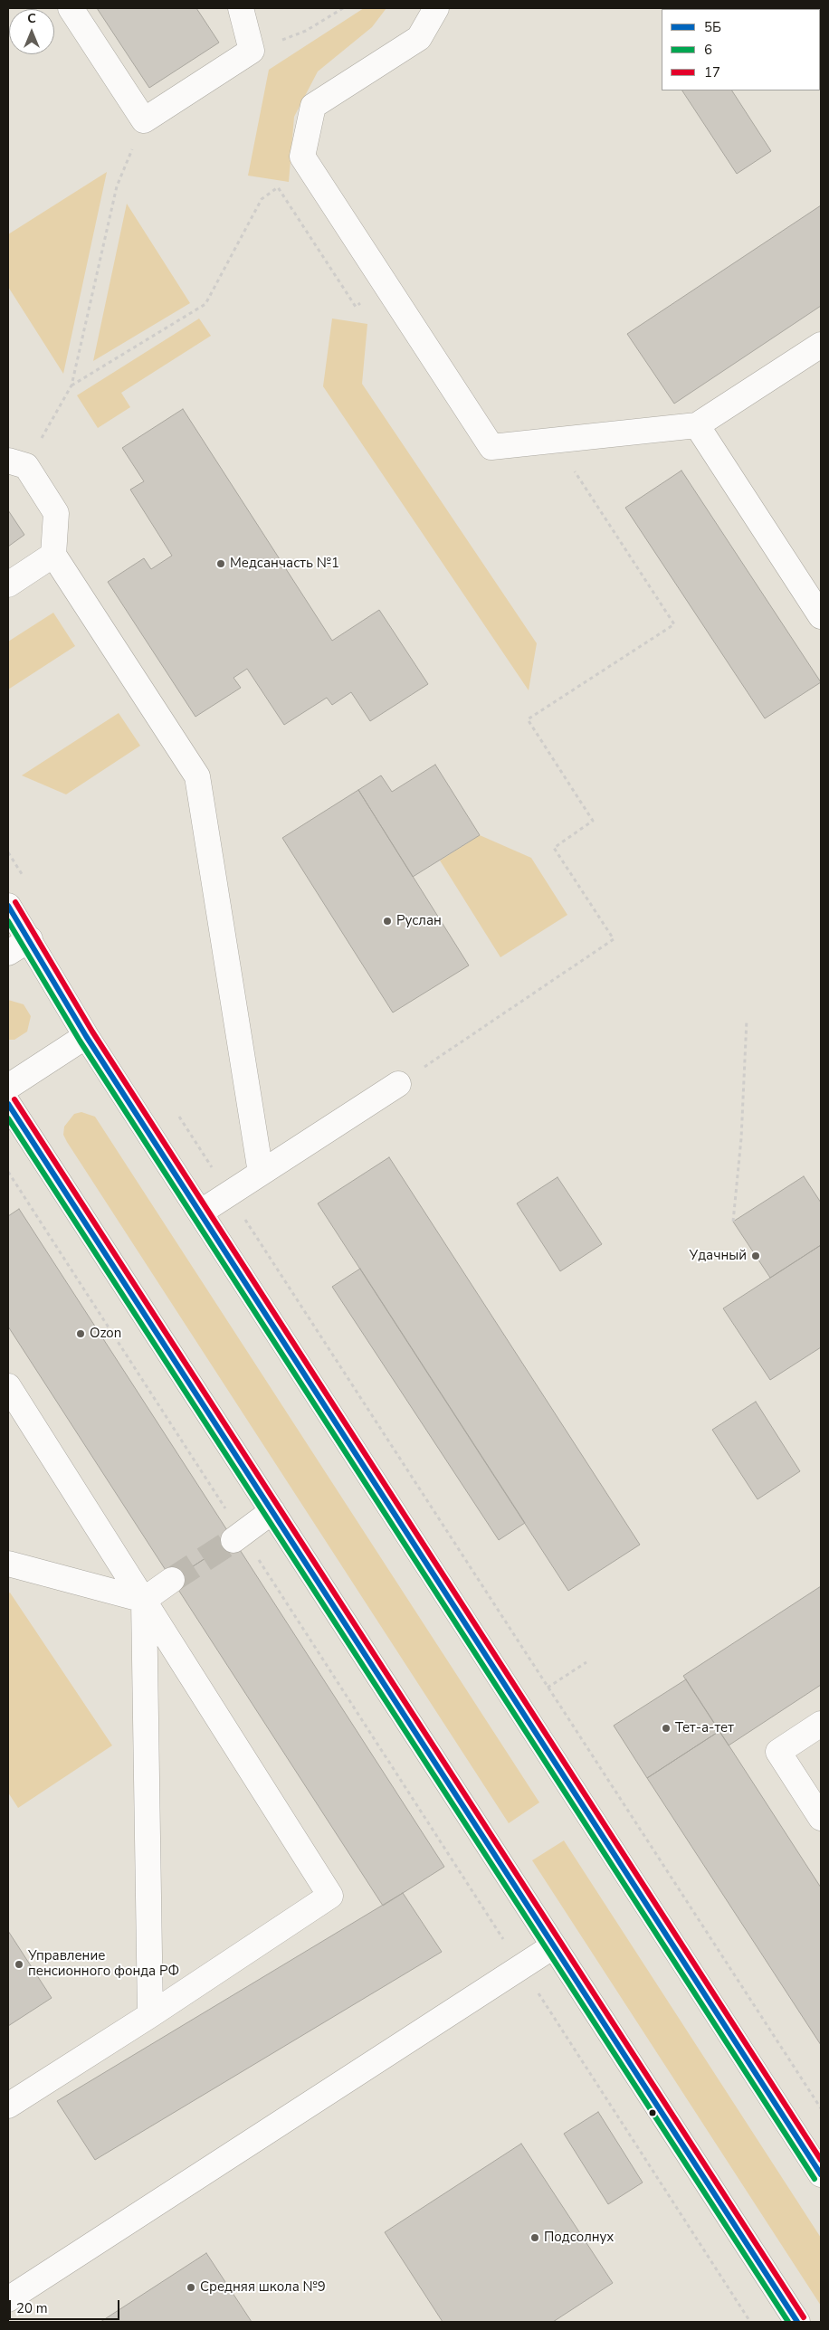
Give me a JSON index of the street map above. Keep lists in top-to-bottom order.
{
  "places": [
    "Медсанчасть №1",
    "Руслан",
    "Удачный",
    "Ozon",
    "Тет-а-тет",
    "Управление пенсионного фонда РФ",
    "Подсолнух",
    "Средняя школа №9"
  ],
  "lines": ["transit line 17", "transit line 5Б", "transit line 6"],
  "legend": ["5Б", "6", "17"],
  "scale_bar": "20 m",
  "north": "top"
}
